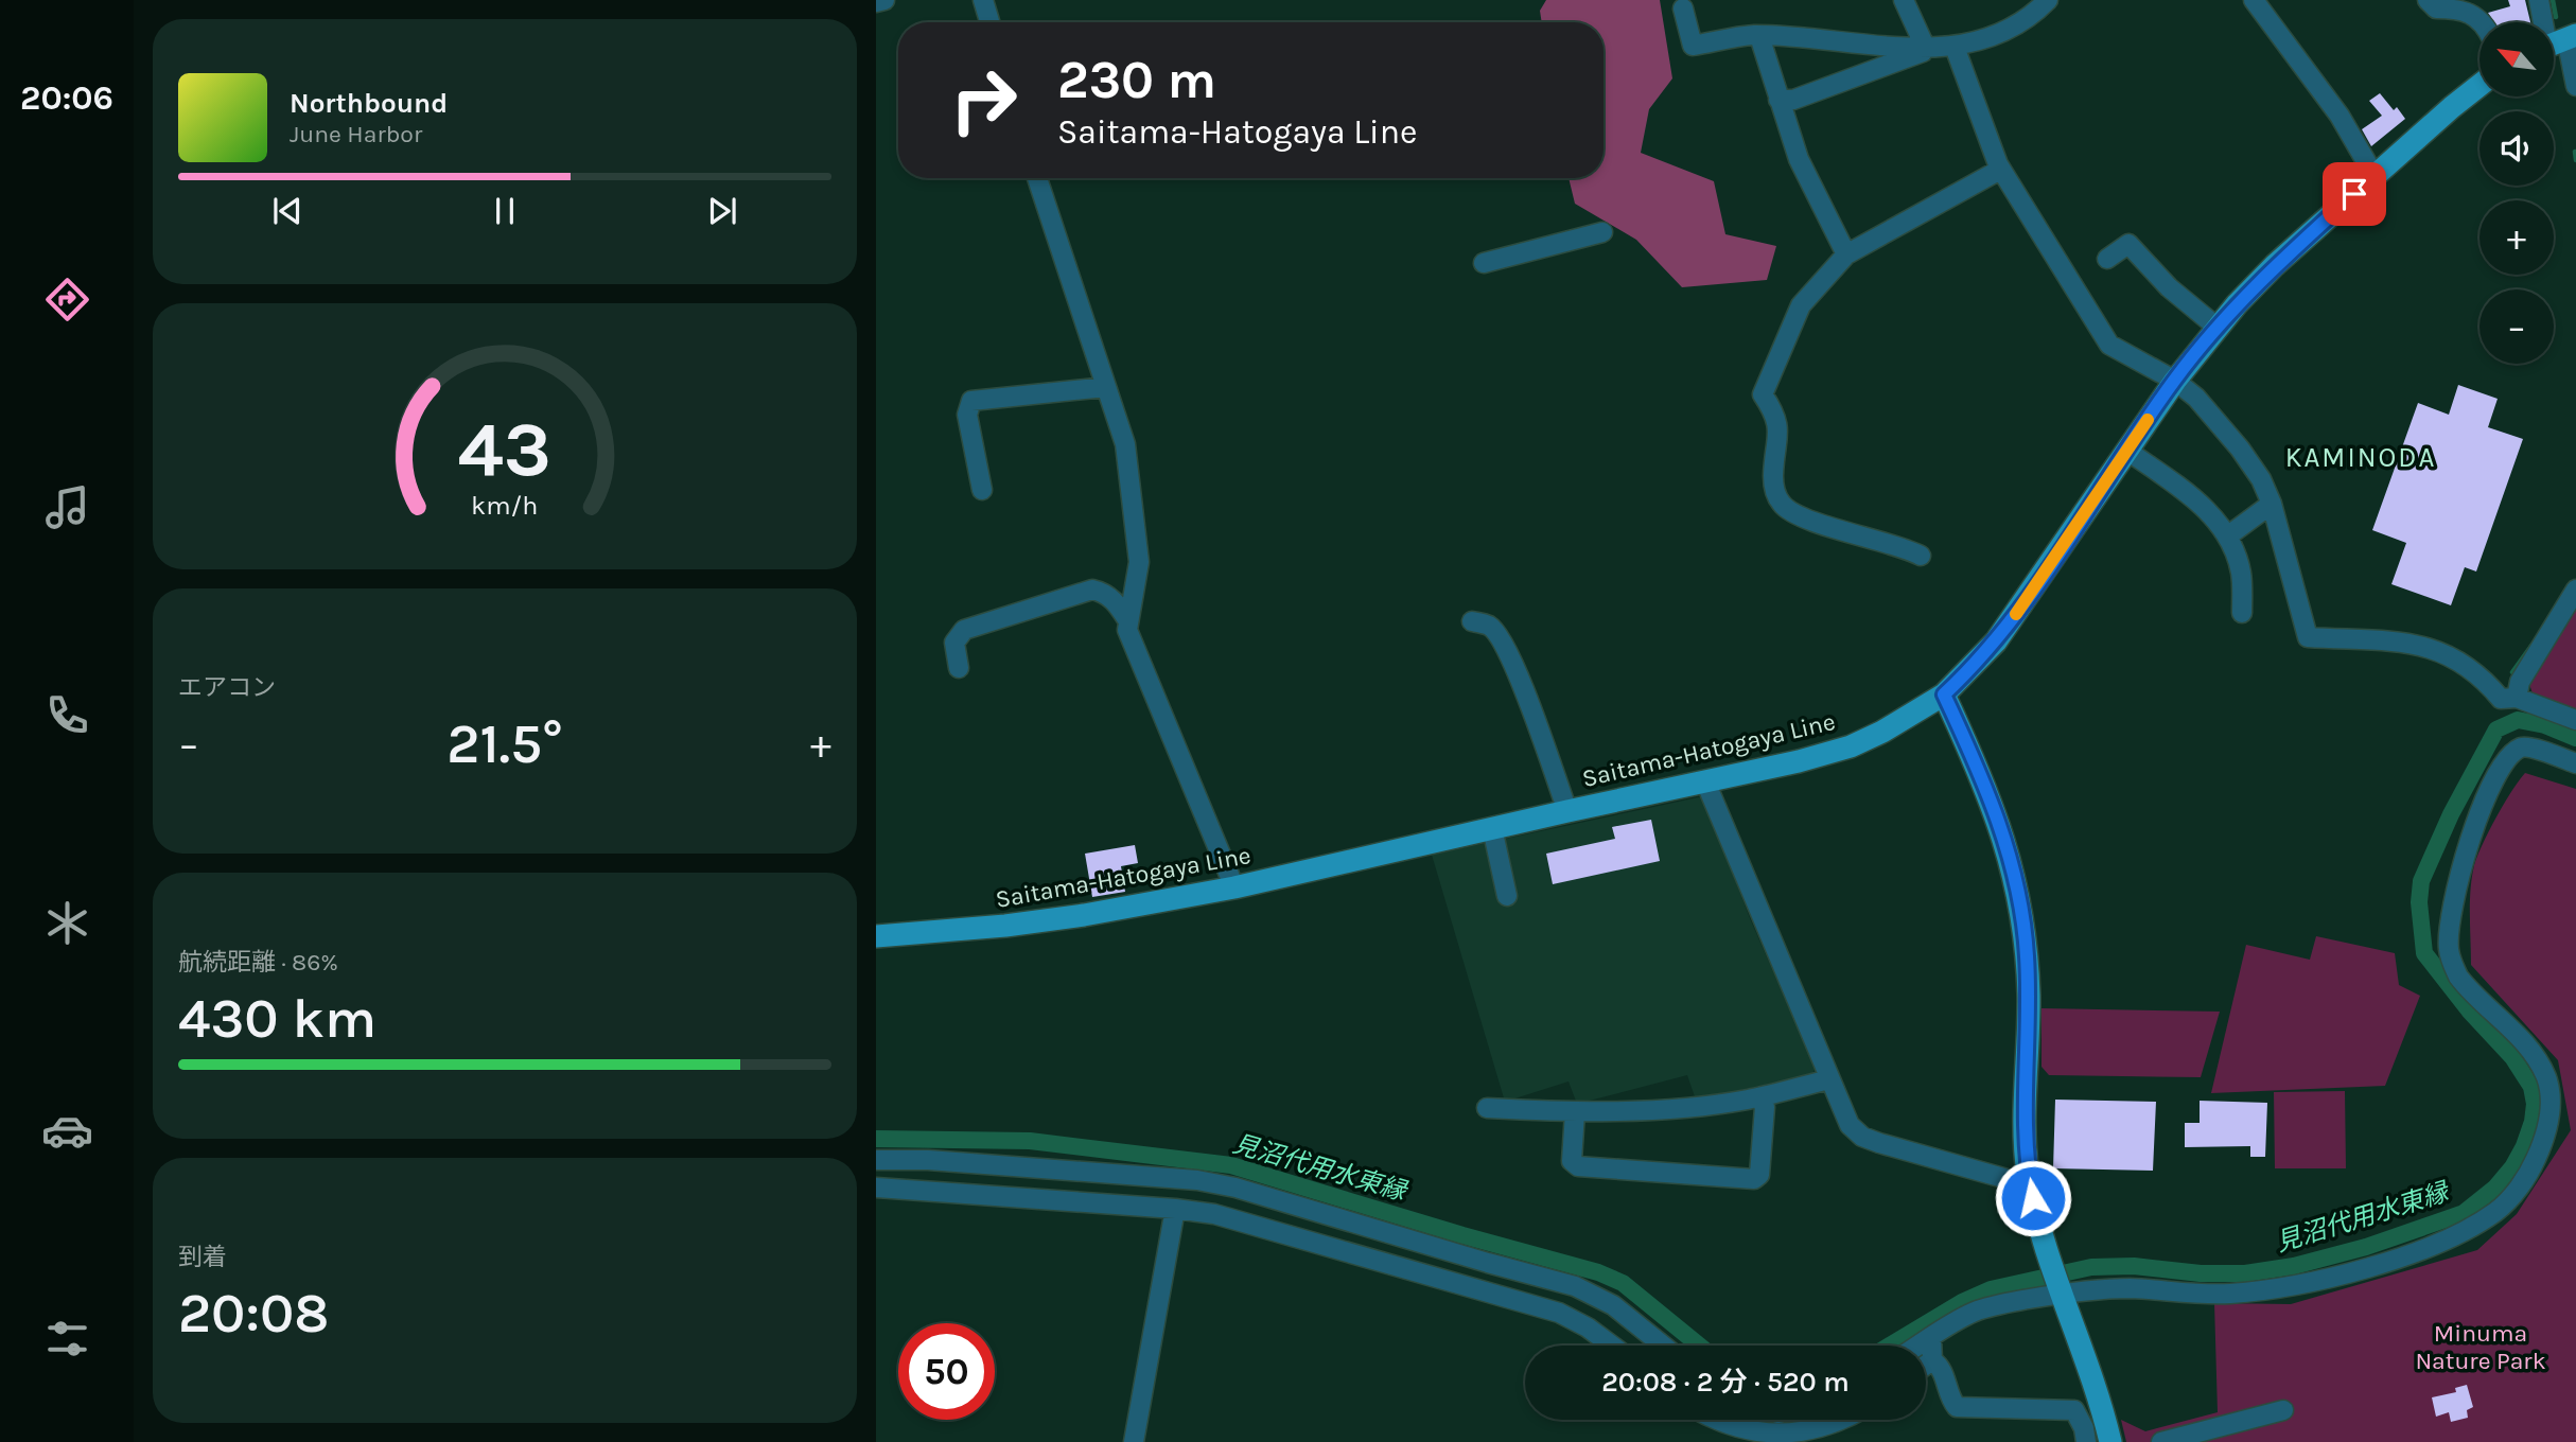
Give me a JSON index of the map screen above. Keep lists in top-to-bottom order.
{
  "streets": {
    "main road": ["Saitama-Hatogaya Line"]
  },
  "districts": ["KAMINODA"],
  "water": ["見沼代用水東縁"],
  "parks": ["Minuma Nature Park"],
  "north": "top left",
  "page": {
    "tabs": "20:06",
    "map_buttons": ["+", "−"],
    "turn": ["230 m", "Saitama-Hatogaya Line"],
    "song": ["Northbound", "June Harbor"],
    "tile": [
      "エアコン",
      ["航続距離 · 86%", "430 km"],
      ["到着", "20:08"]
    ],
    "heat": ["−", "21.5°", "+"],
    "limit": "50",
    "trip": "20:08 · 2 分 · 520 m",
    "gauge": ["43", "km/h"]
  }
}
